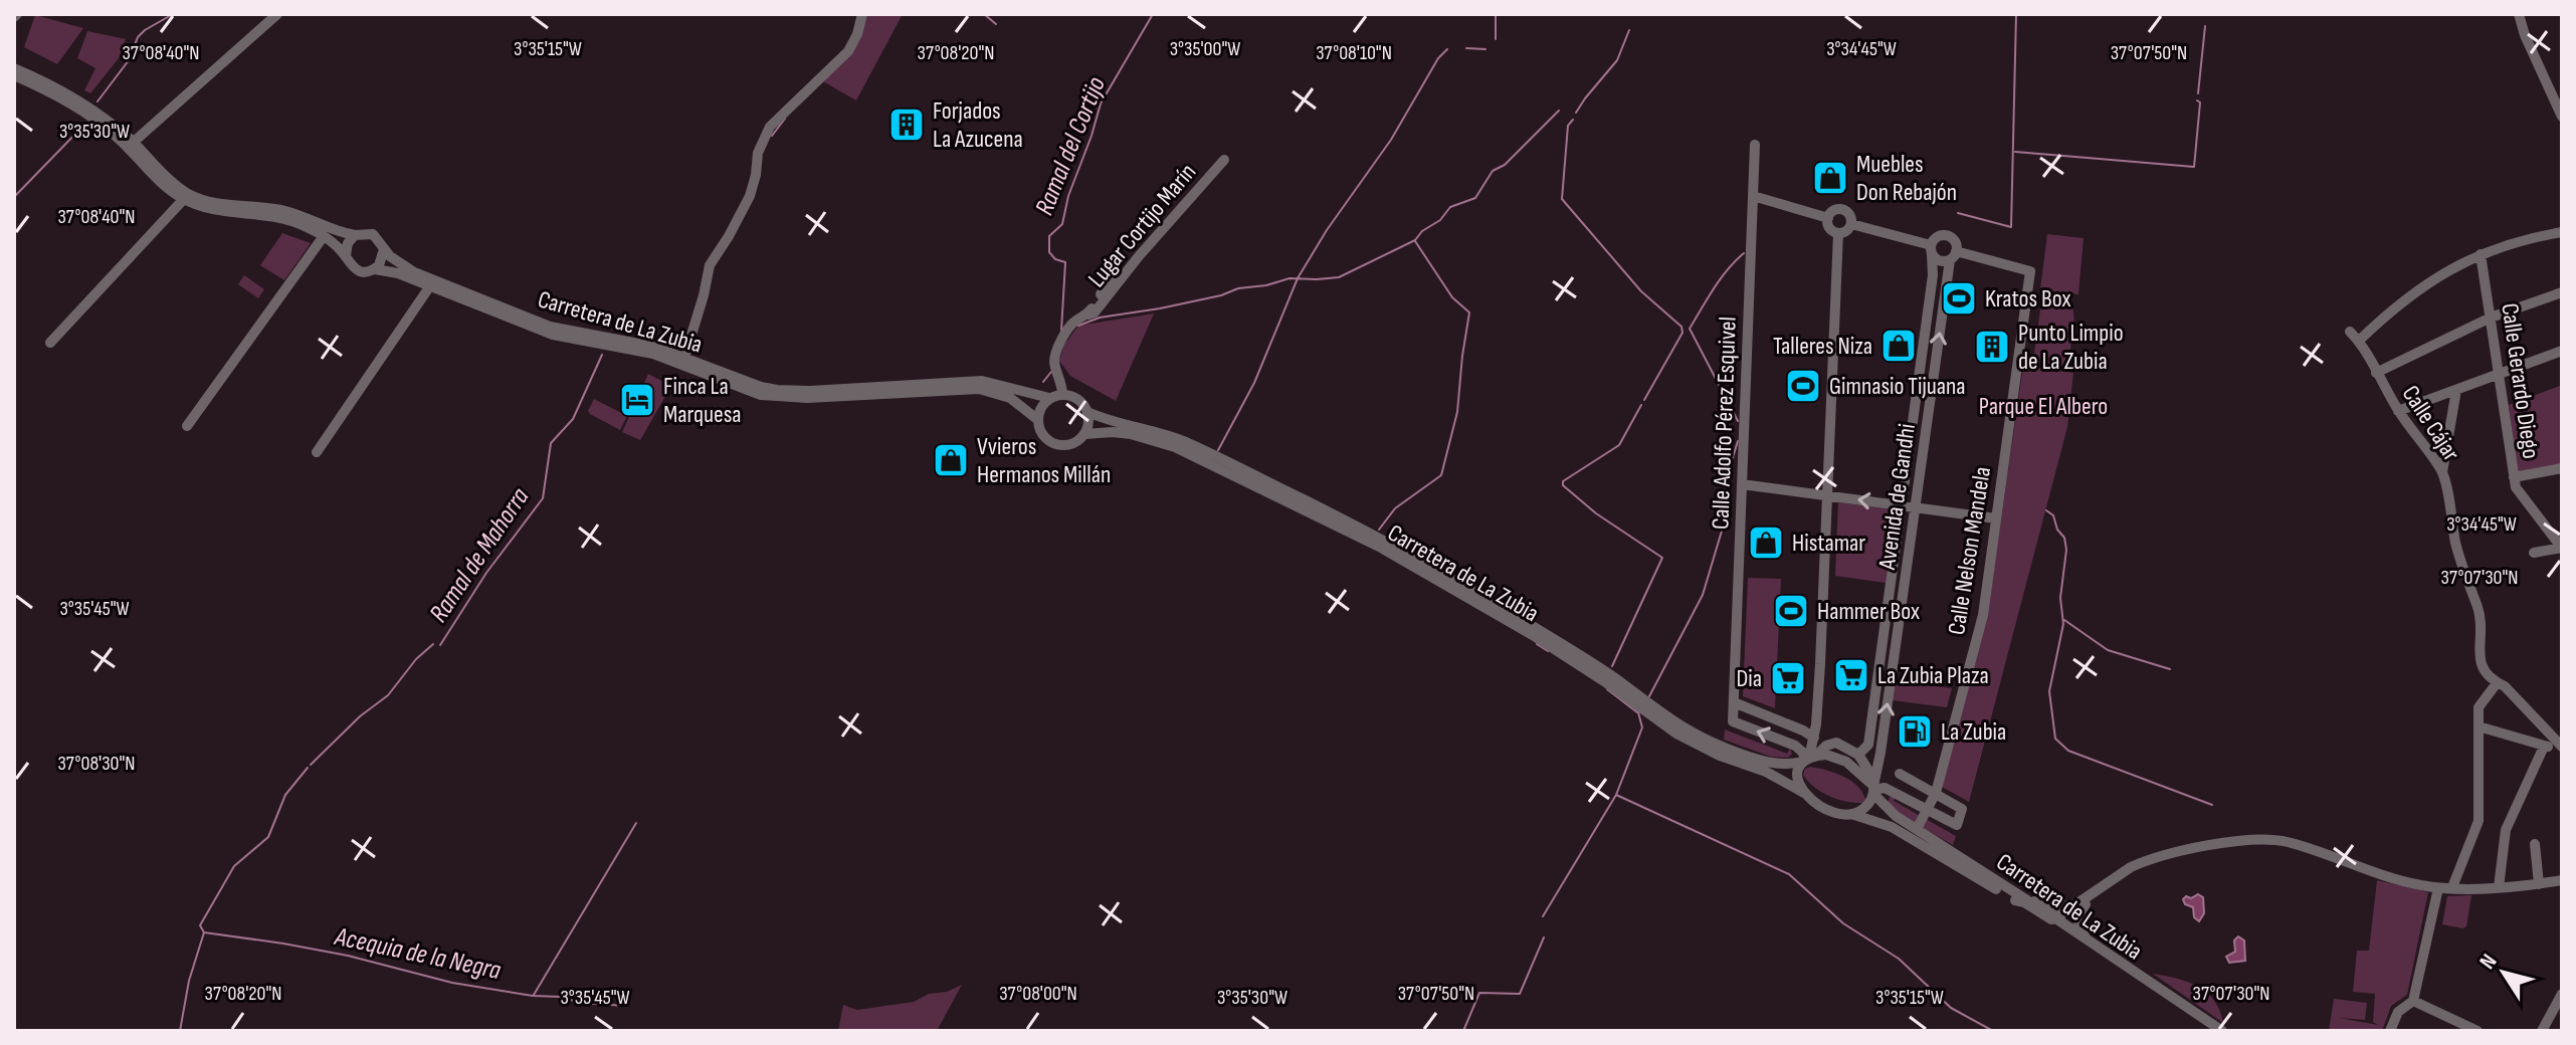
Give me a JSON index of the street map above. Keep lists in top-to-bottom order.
{
  "streets": {
    "street": [
      "Lugar Cortijo Marín",
      "Carretera de La Zubia",
      "Calle Gerardo Diego",
      "Calle Adolfo Pérez Esquivel",
      "Calle Cájar",
      "Avenida de Gandhi",
      "Calle Nelson Mandela"
    ]
  },
  "crossings": [
    ["Lugar Cortijo Marín", "Carretera de La Zubia"],
    ["Carretera de La Zubia", "Avenida de Gandhi"],
    ["Carretera de La Zubia", "Calle Nelson Mandela"],
    ["Avenida de Gandhi", "Calle Nelson Mandela"]
  ],
  "water": ["Ramal del Cortijo", "Ramal de Mahorra", "Acequia de la Negra"],
  "parks": ["Parque El Albero"],
  "places": {
    "building": ["Forjados La Azucena", "Punto Limpio de La Zubia"],
    "shop": [
      "Muebles Don Rebajón",
      "Talleres Niza",
      "Vvieros Hermanos Millán",
      "Histamar"
    ],
    "sports": ["Kratos Box", "Gimnasio Tijuana", "Hammer Box"],
    "hotel": ["Finca La Marquesa"],
    "supermarket": ["La Zubia Plaza", "Dia"],
    "fuel station": ["La Zubia"]
  },
  "north": "top left",
  "coordinates": [
    "3°35'15\"W",
    "3°35'00\"W",
    "3°34'45\"W",
    "37°08'10\"N",
    "37°08'40\"N",
    "37°08'20\"N",
    "37°07'50\"N",
    "3°35'30\"W",
    "37°07'30\"N",
    "3°35'45\"W",
    "37°08'30\"N",
    "37°08'00\"N"
  ]
}
